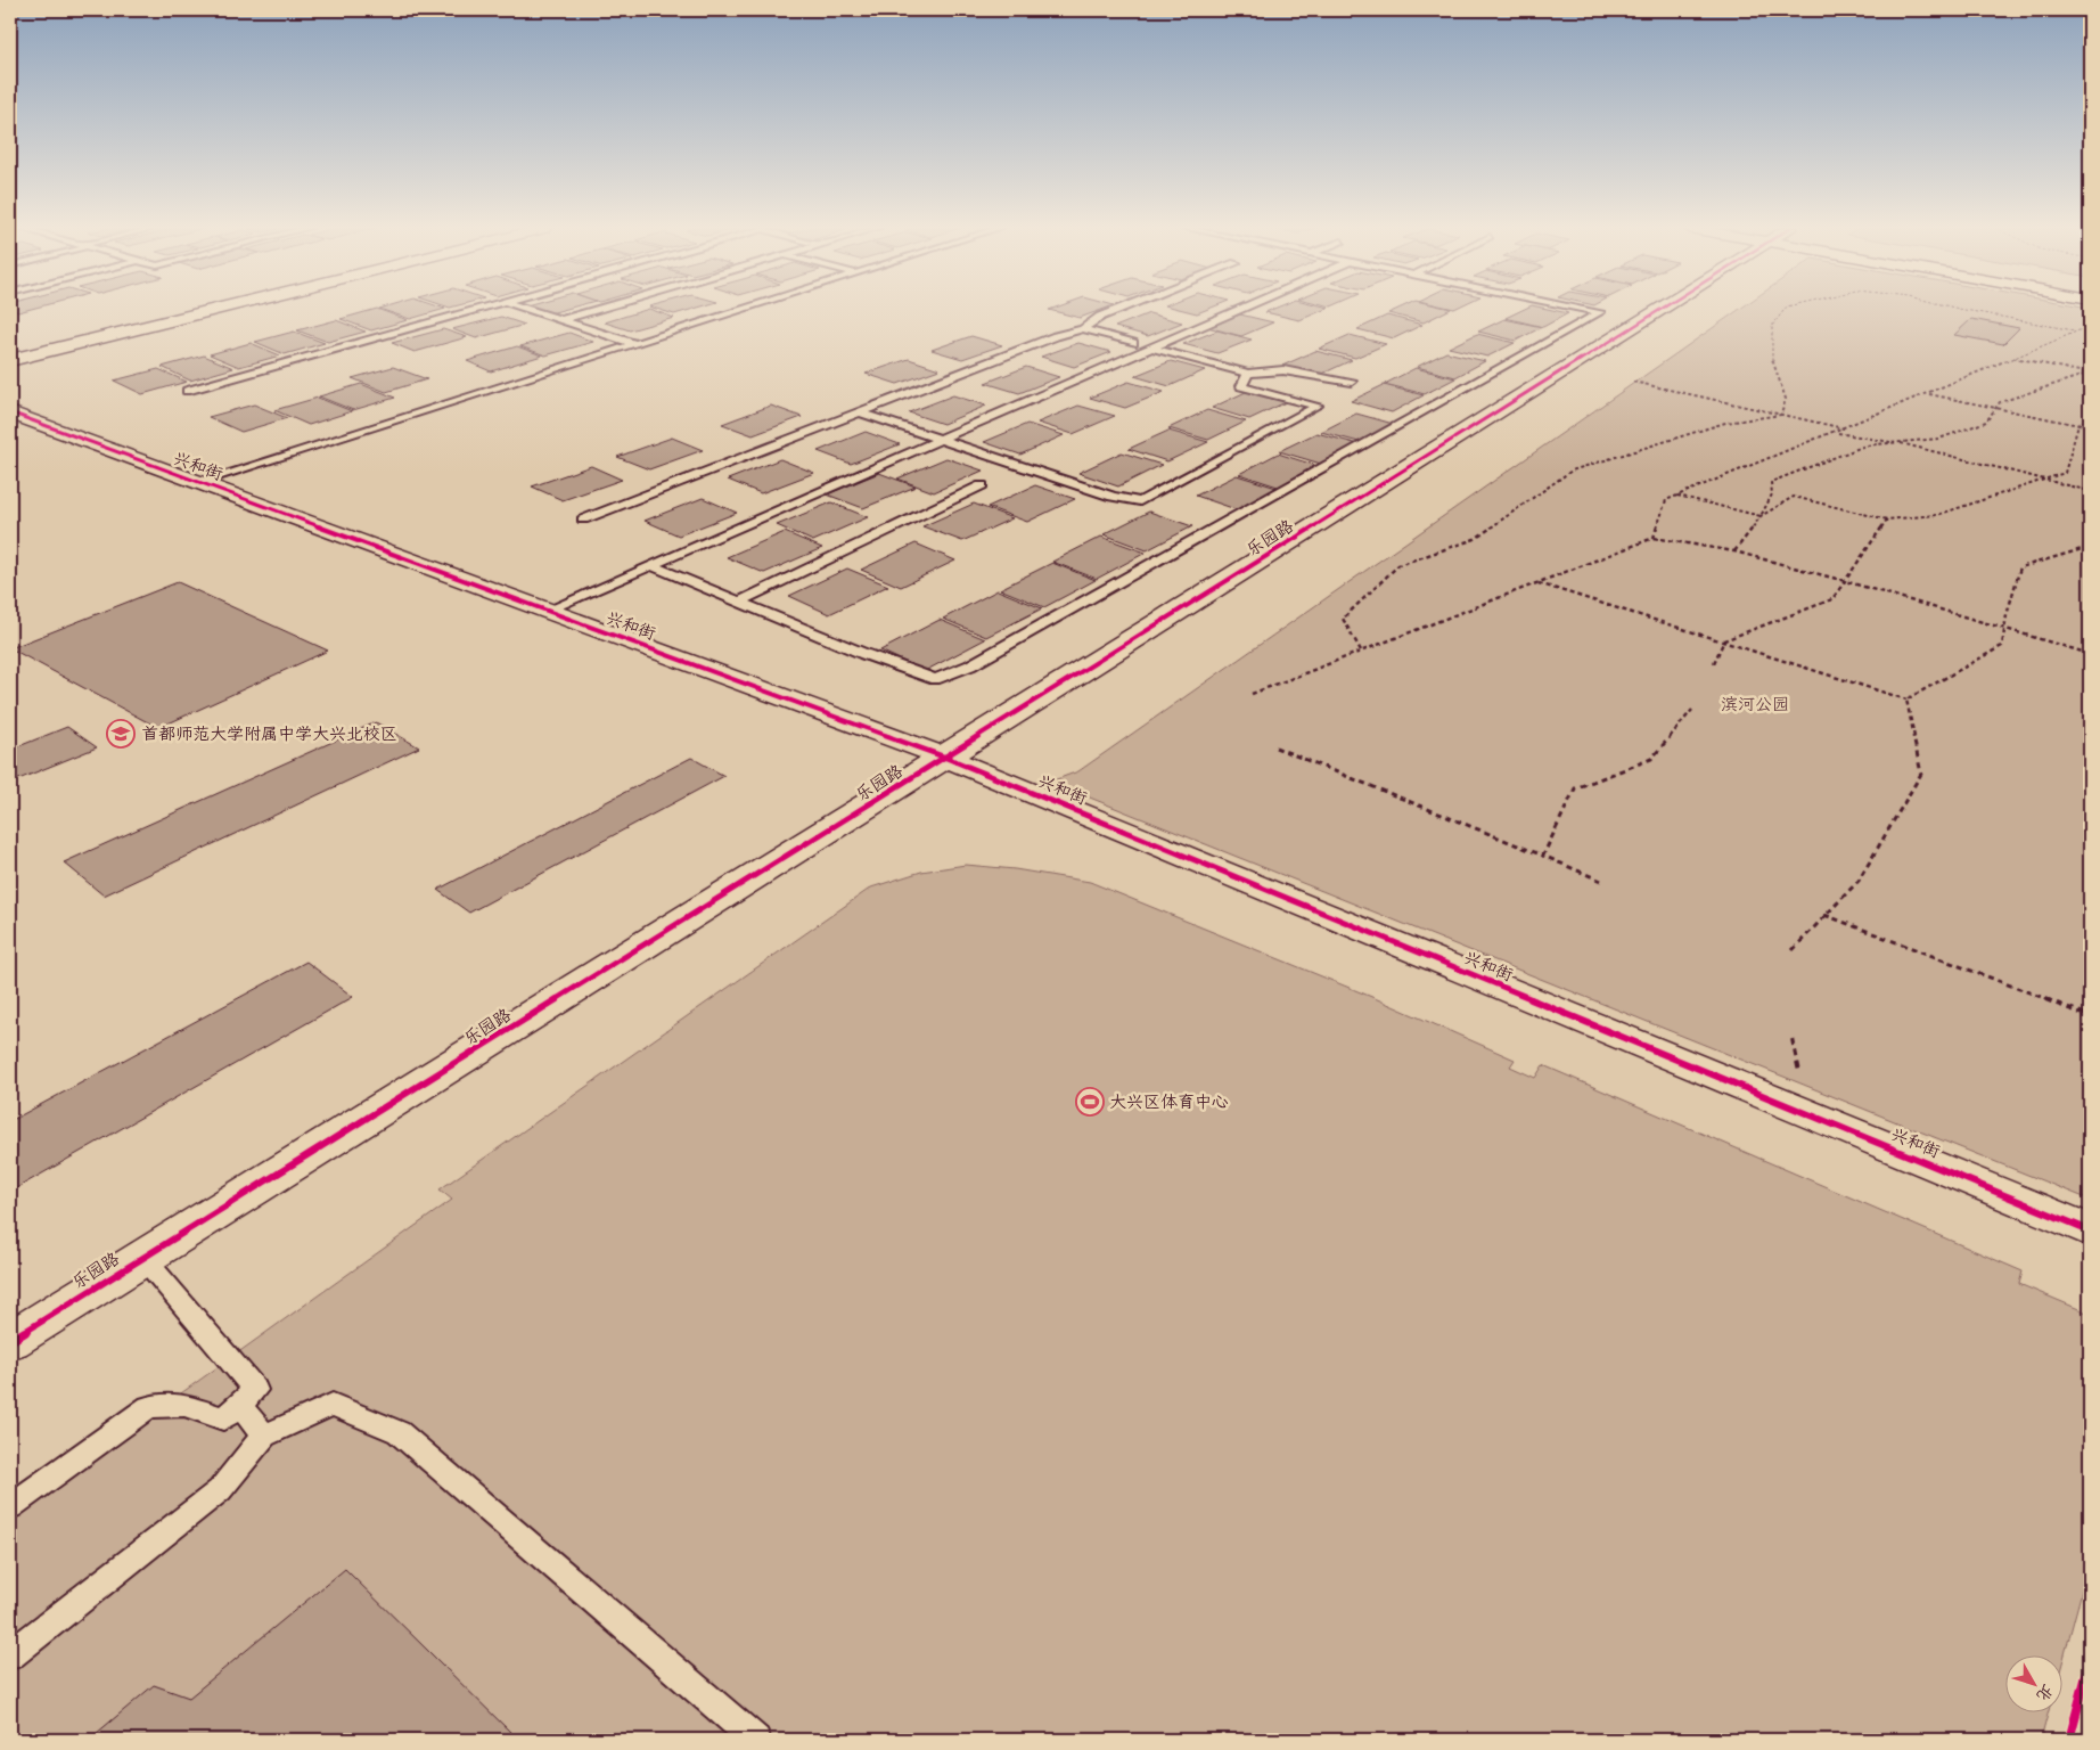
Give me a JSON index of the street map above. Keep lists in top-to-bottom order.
{
  "streets": {
    "street": ["兴和街", "乐园路"]
  },
  "crossings": [
    ["兴和街", "乐园路"]
  ],
  "parks": ["滨河公园"],
  "places": {
    "school or university": ["首都师范大学附属中学大兴北校区"],
    "sports": ["大兴区体育中心"]
  },
  "north": "bottom right"
}
